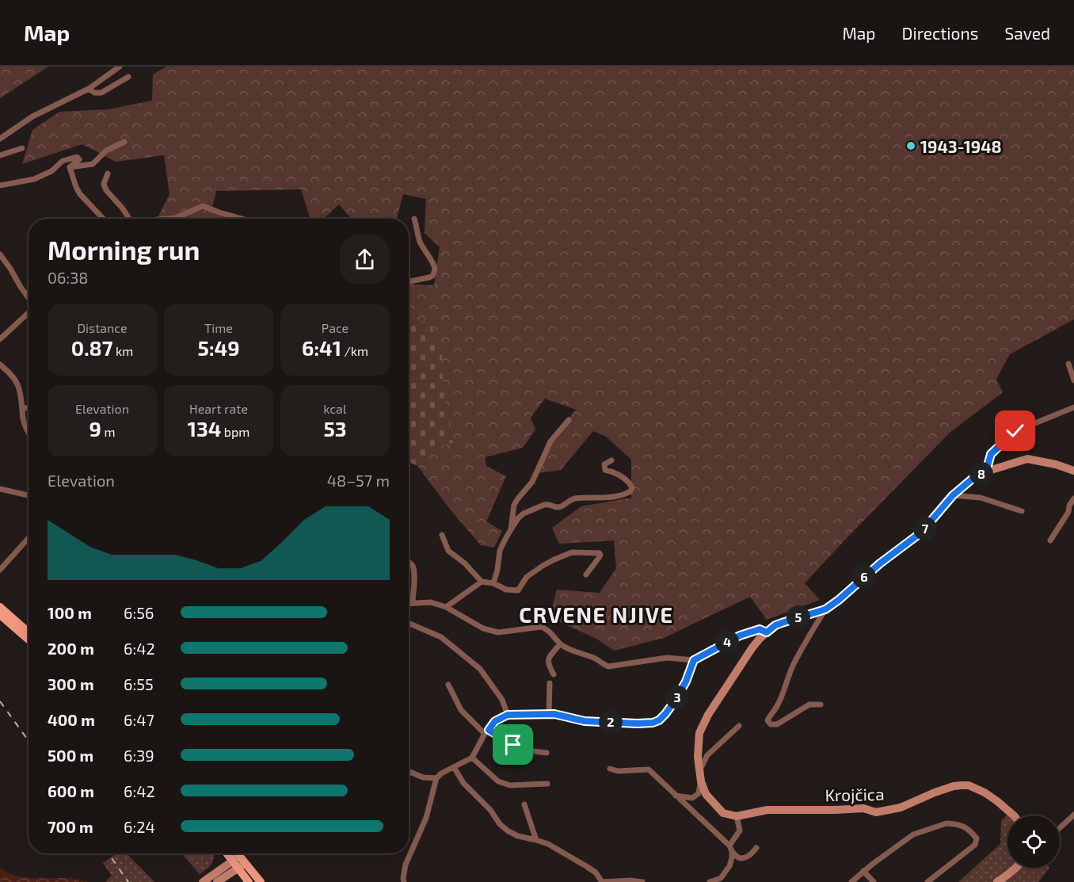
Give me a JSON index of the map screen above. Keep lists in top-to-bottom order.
{
  "streets": {
    "main road": ["Krojčica"]
  },
  "districts": ["CRVENE NJIVE"],
  "places": ["1943-1948"],
  "page": {
    "header": "Map",
    "nav": ["Map", "Directions", "Saved"],
    "heading": ["Morning run", "06:38"],
    "stats": [
      ["Distance", "0.87 km"],
      ["Time", "5:49"],
      ["Pace", "6:41 /km"],
      ["Elevation", "9 m"],
      ["Heart rate", "134 bpm"],
      ["kcal", "53"]
    ],
    "chart": ["Elevation", "48–57 m"],
    "pins": [
      "8",
      "7",
      "6",
      "5",
      "4",
      "3",
      "2"
    ],
    "list": [
      {
        "name": "100 m",
        "note": "6:56"
      },
      {
        "name": "200 m",
        "note": "6:42"
      },
      {
        "name": "300 m",
        "note": "6:55"
      },
      {
        "name": "400 m",
        "note": "6:47"
      },
      {
        "name": "500 m",
        "note": "6:39"
      },
      {
        "name": "600 m",
        "note": "6:42"
      },
      {
        "name": "700 m",
        "note": "6:24"
      }
    ]
  }
}
